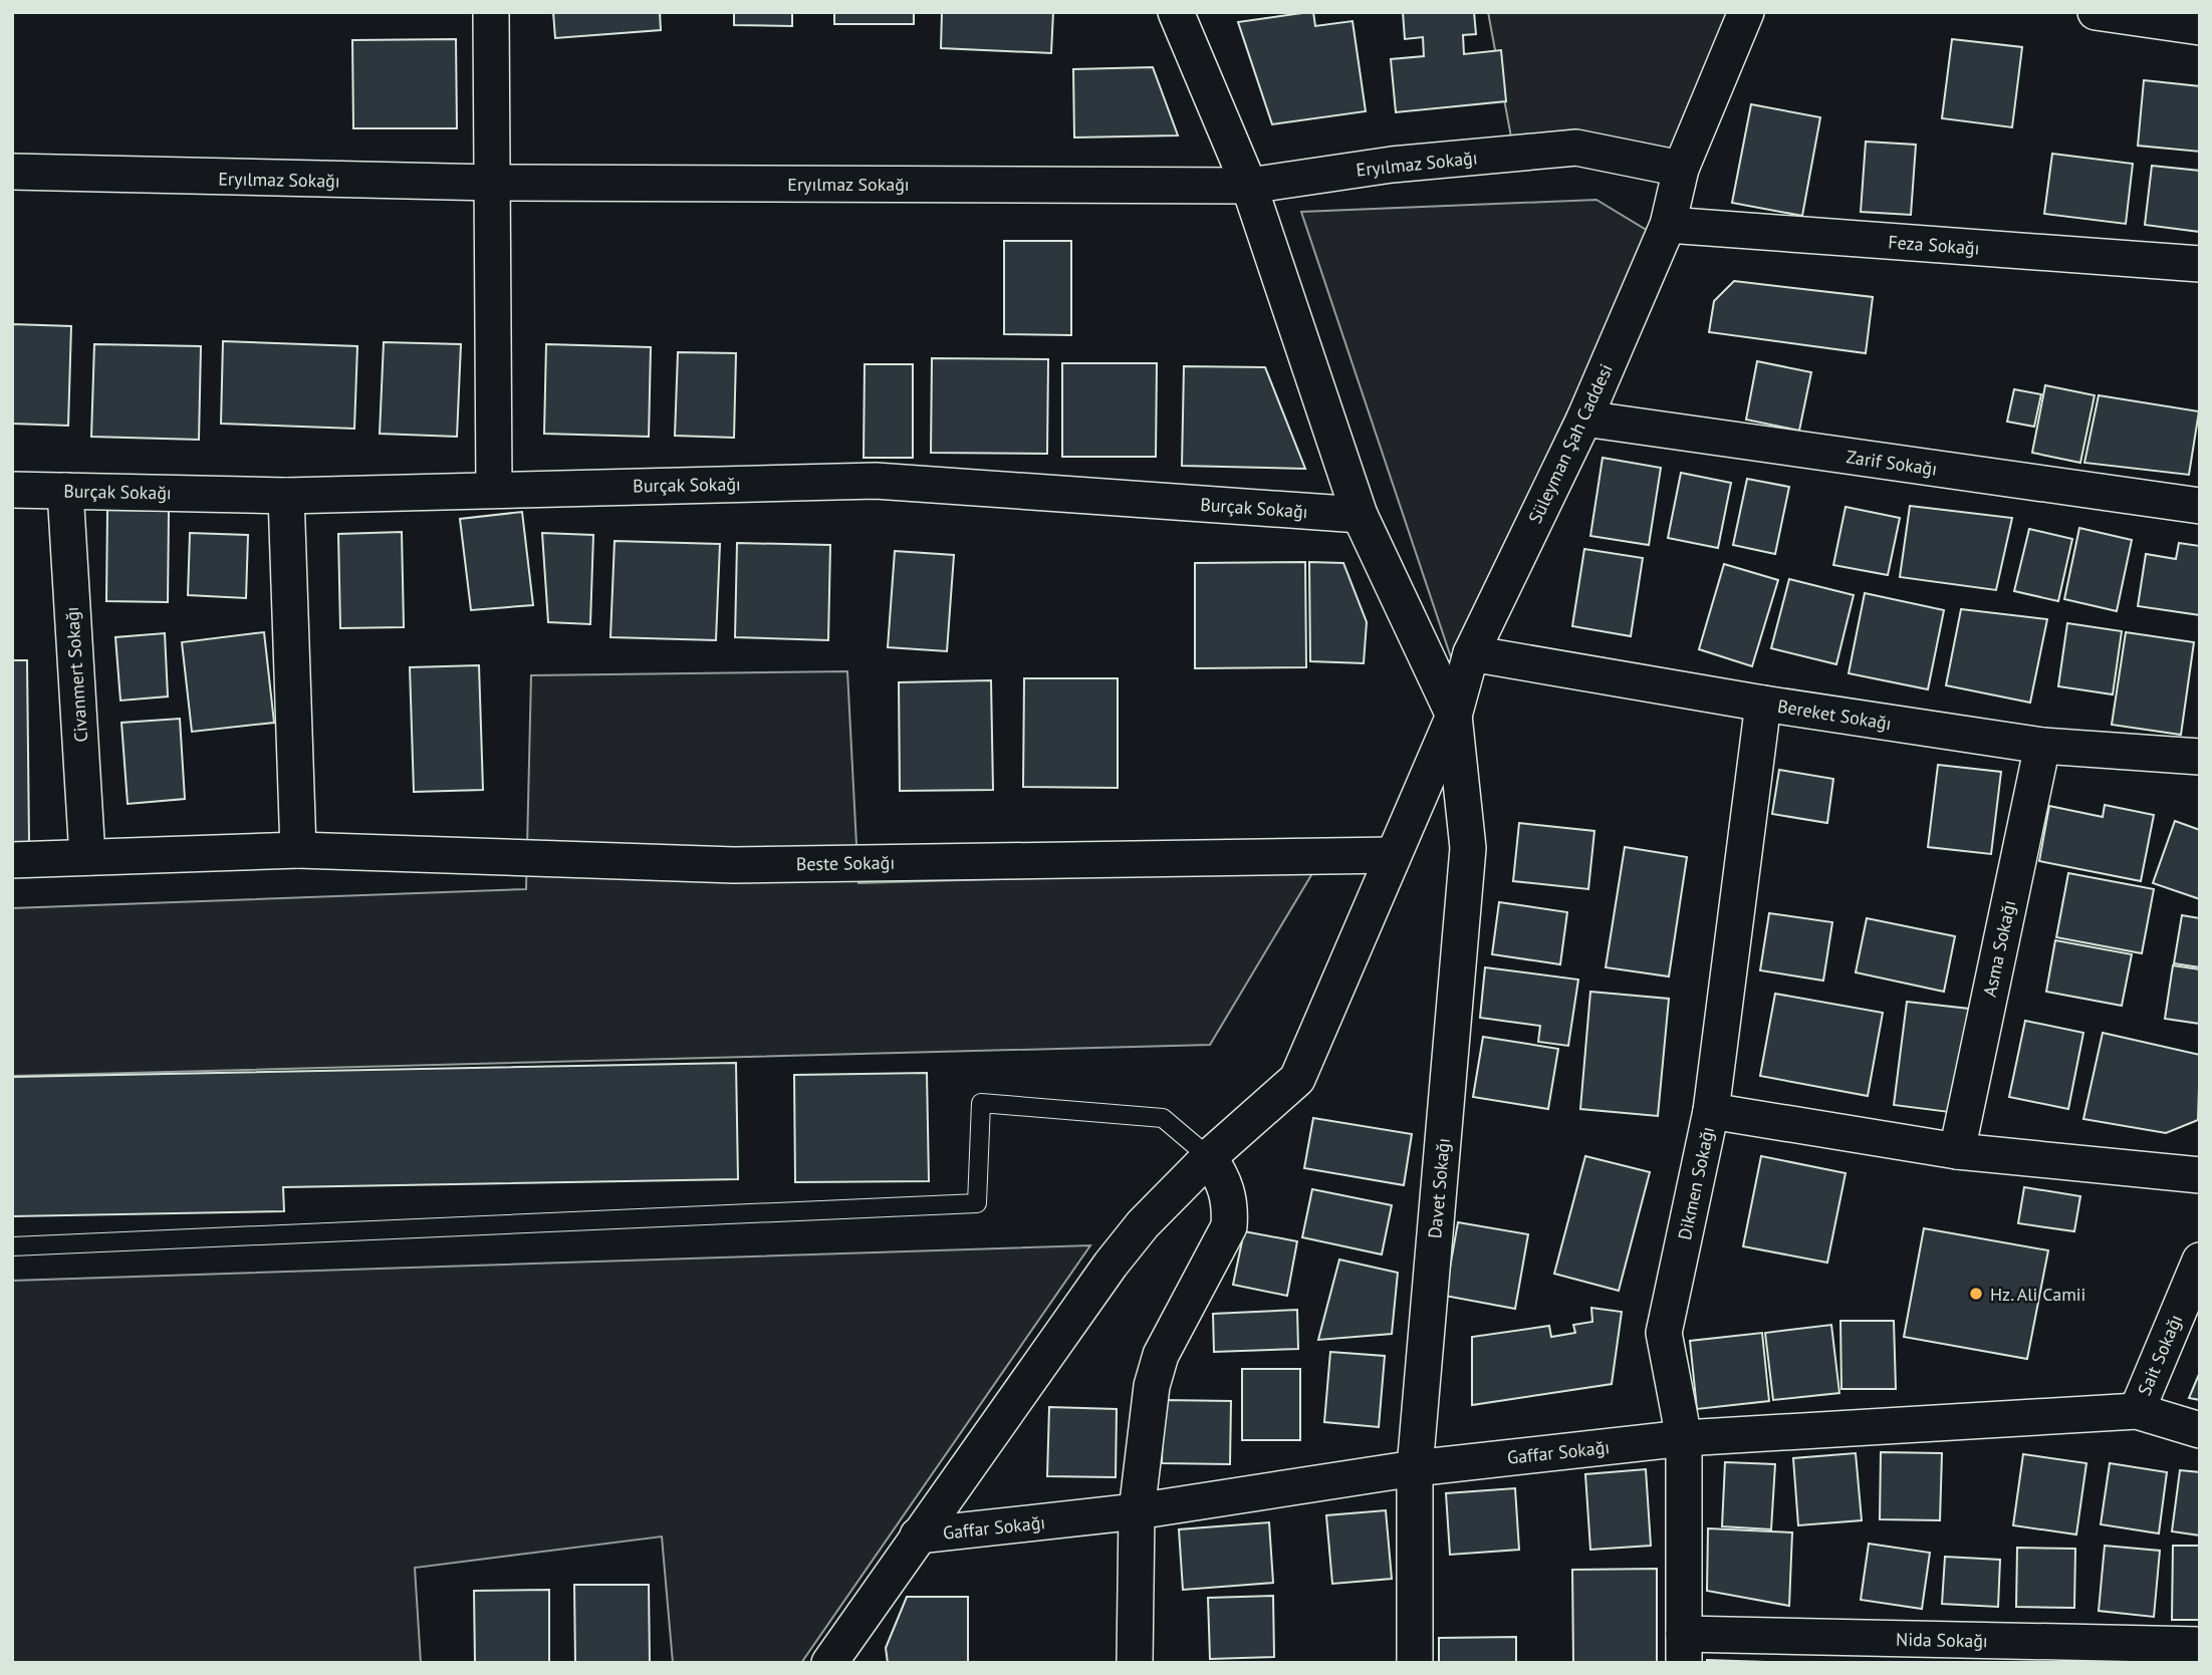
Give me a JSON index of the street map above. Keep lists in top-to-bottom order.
{
  "streets": {
    "street": [
      "Eryılmaz Sokağı",
      "Feza Sokağı",
      "Süleyman Şah Caddesi",
      "Zarif Sokağı",
      "Burçak Sokağı",
      "Civanmert Sokağı",
      "Bereket Sokağı",
      "Beste Sokağı",
      "Asma Sokağı",
      "Dikmen Sokağı",
      "Davet Sokağı",
      "Sait Sokağı",
      "Gaffar Sokağı",
      "Nida Sokağı"
    ]
  },
  "crossings": [
    ["Eryılmaz Sokağı", "Süleyman Şah Caddesi"],
    ["Feza Sokağı", "Süleyman Şah Caddesi"],
    ["Süleyman Şah Caddesi", "Zarif Sokağı"],
    ["Süleyman Şah Caddesi", "Bereket Sokağı"],
    ["Süleyman Şah Caddesi", "Davet Sokağı"],
    ["Burçak Sokağı", "Civanmert Sokağı"],
    ["Civanmert Sokağı", "Beste Sokağı"],
    ["Bereket Sokağı", "Asma Sokağı"],
    ["Bereket Sokağı", "Dikmen Sokağı"],
    ["Dikmen Sokağı", "Gaffar Sokağı"],
    ["Dikmen Sokağı", "Nida Sokağı"],
    ["Davet Sokağı", "Gaffar Sokağı"],
    ["Sait Sokağı", "Gaffar Sokağı"]
  ],
  "places": ["Hz. Ali Camii"]
}
